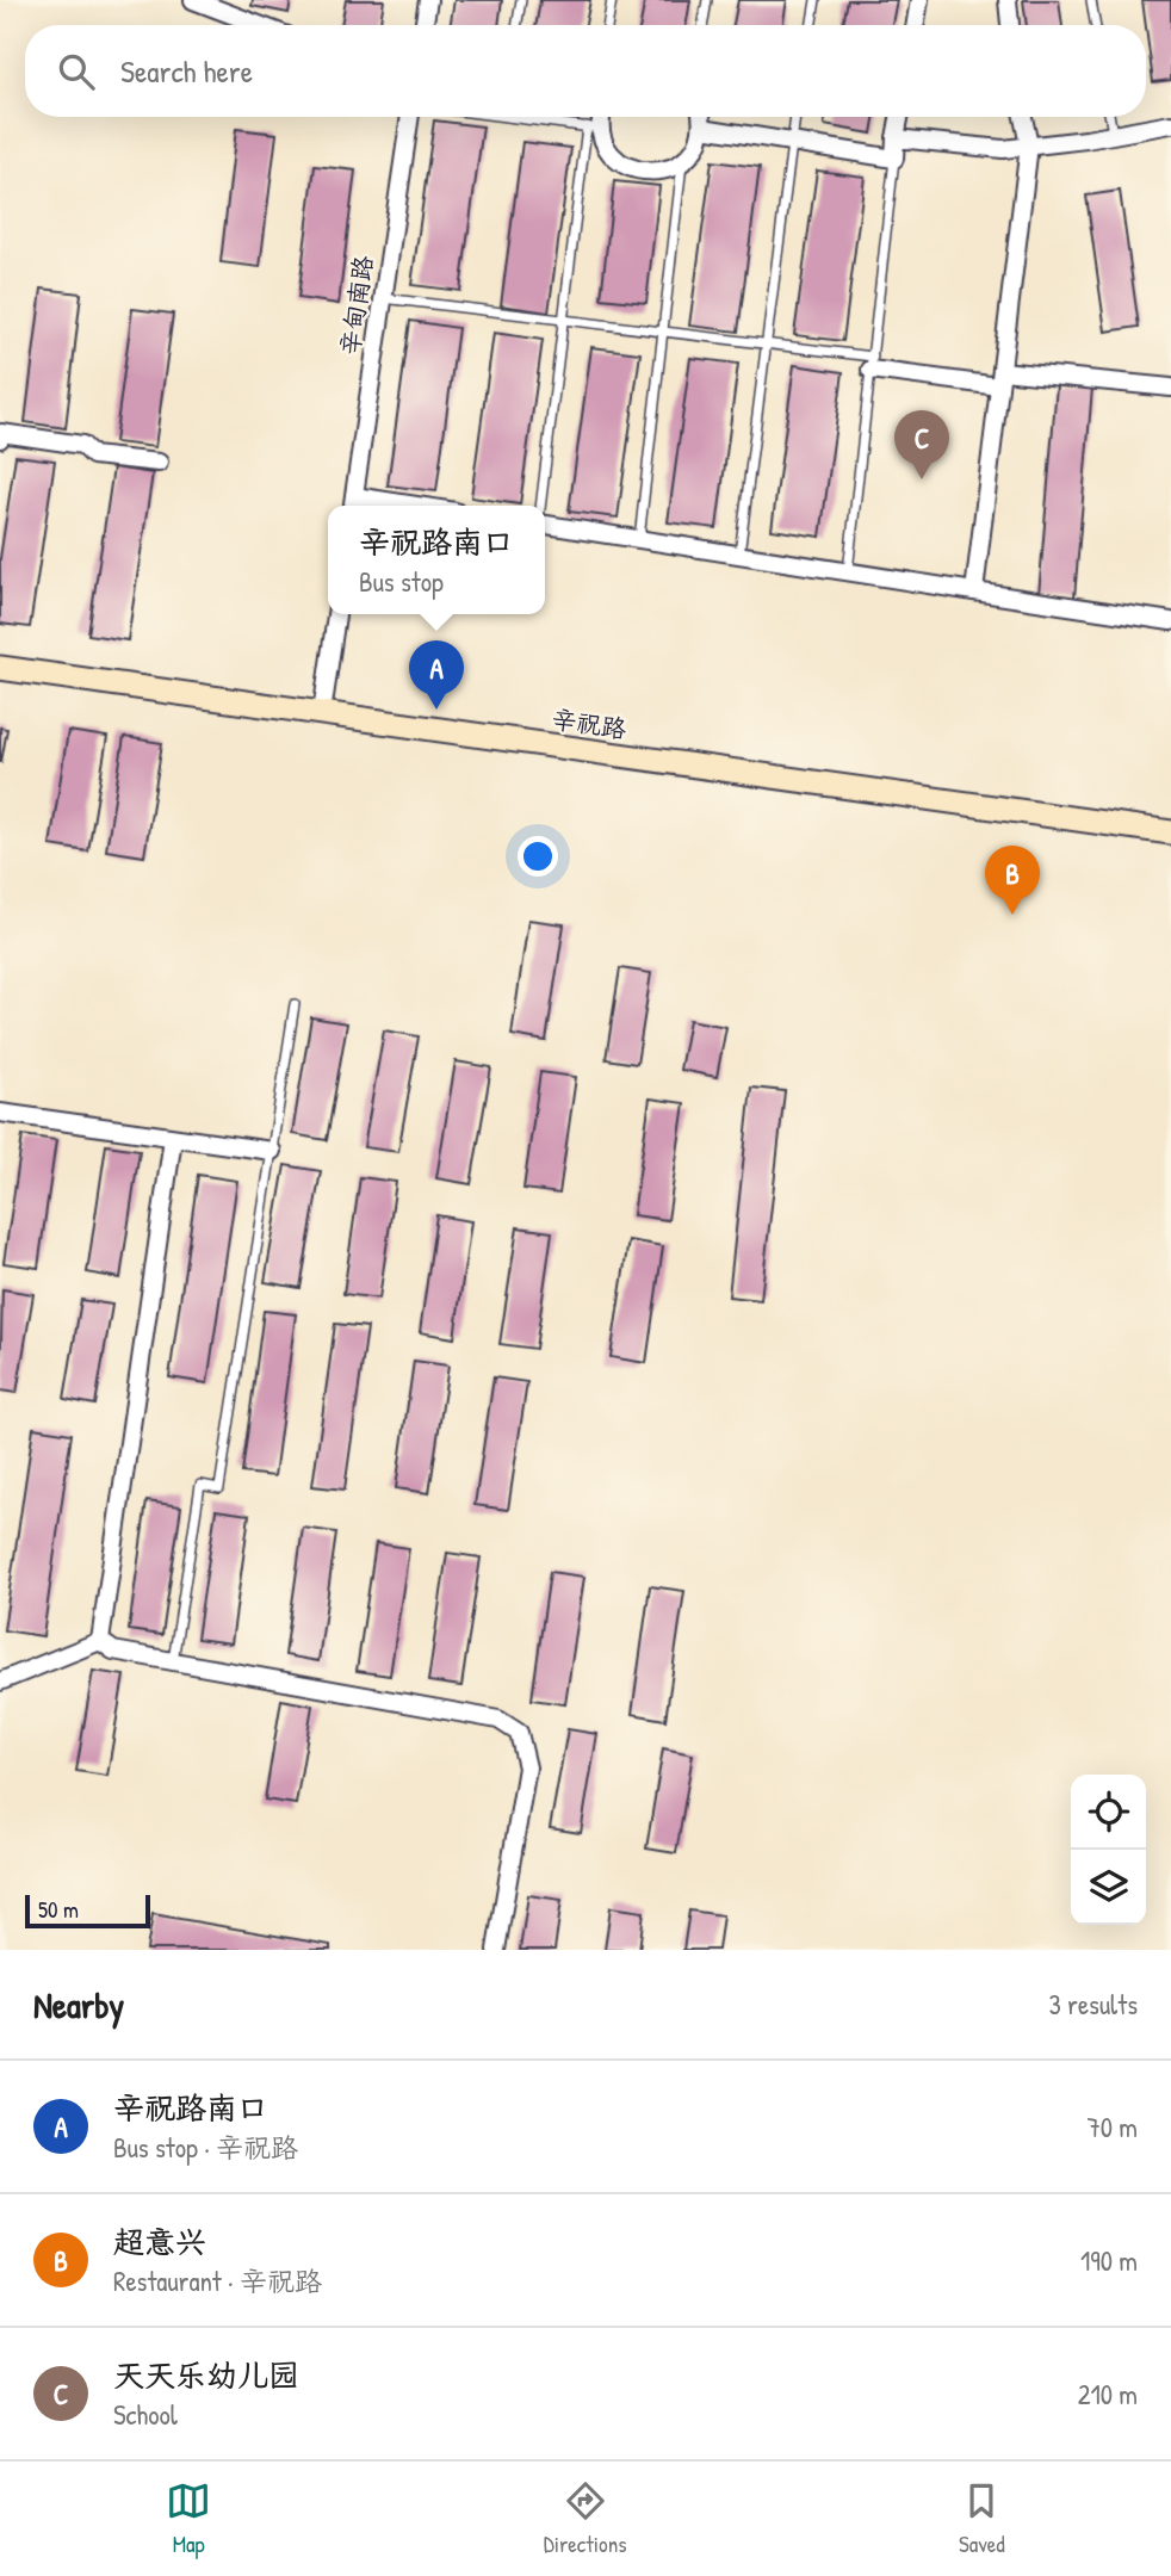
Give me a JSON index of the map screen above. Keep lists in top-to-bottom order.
{
  "streets": {
    "main road": ["辛祝路"],
    "street": ["辛甸南路"]
  },
  "scale_bar": "50 m",
  "page": {
    "search": "Search here",
    "pins": ["C", "A", "B"],
    "popup": ["辛祝路南口", "Bus stop"],
    "scale": "50 m",
    "heading": ["Nearby", "3 results"],
    "list": [
      {
        "mark": "A",
        "name": "辛祝路南口",
        "note": "Bus stop · 辛祝路",
        "value": "70 m"
      },
      {
        "mark": "B",
        "name": "超意兴",
        "note": "Restaurant · 辛祝路",
        "value": "190 m"
      },
      {
        "mark": "C",
        "name": "天天乐幼儿园",
        "note": "School",
        "value": "210 m"
      }
    ],
    "nav": ["Map", "Directions", "Saved"]
  }
}
